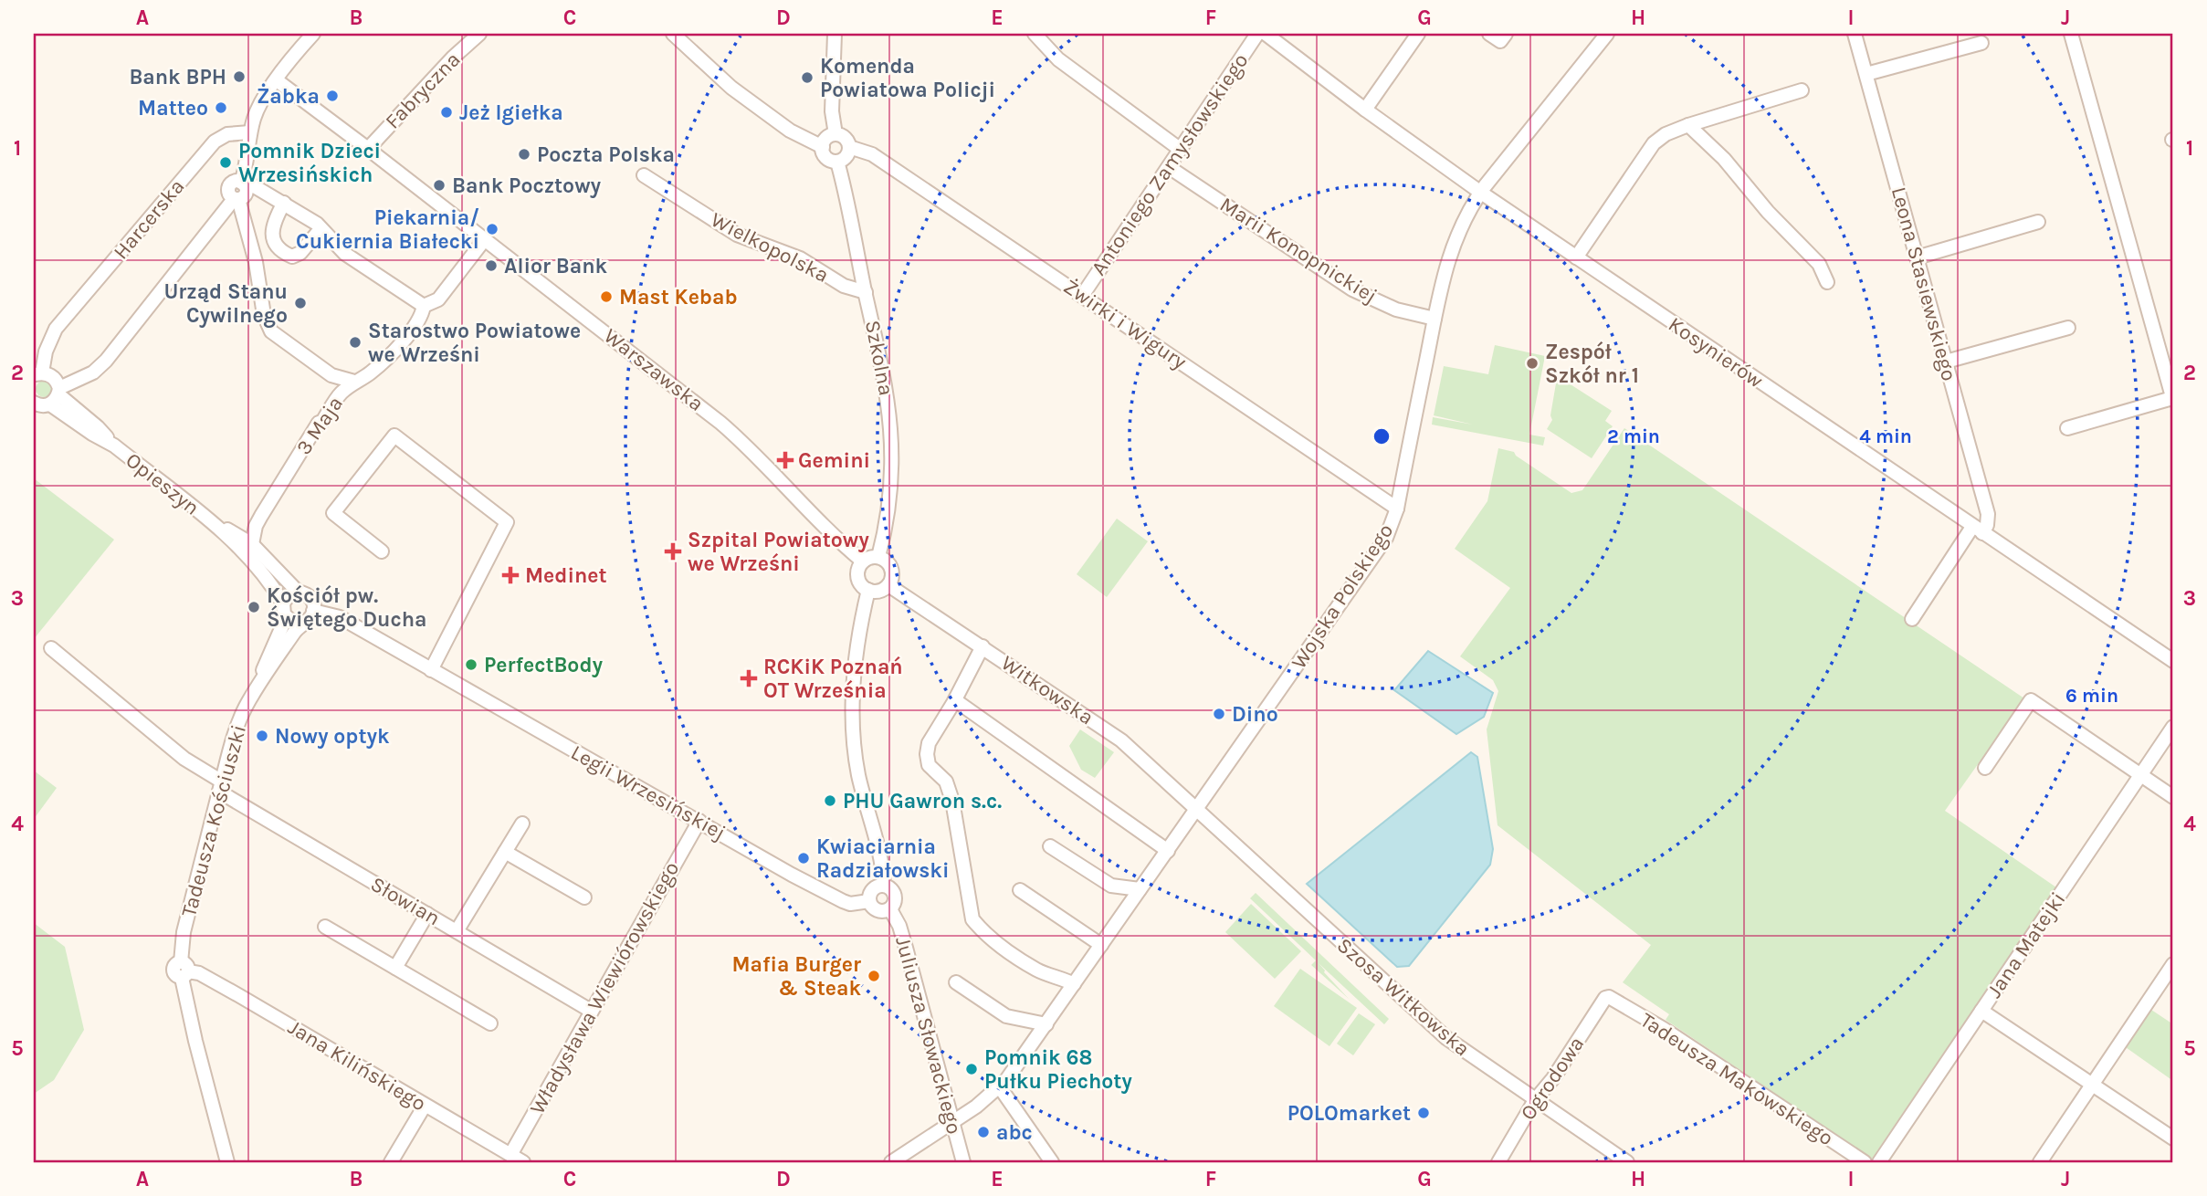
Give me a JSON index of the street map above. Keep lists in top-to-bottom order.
{
  "streets": {
    "street": [
      "Fabryczna",
      "Antoniego Zamysłowskiego",
      "Harcerska",
      "Wielkopolska",
      "Marii Konopnickiej",
      "Leona Stasiewskiego",
      "Żwirki i Wigury",
      "Kosynierów",
      "Szkolna",
      "Warszawska",
      "3 Maja",
      "Opieszyn",
      "Wojska Polskiego",
      "Witkowska",
      "Legii Wrzesińskiej",
      "Tadeusza Kościuszki",
      "Słowian",
      "Jana Matejki",
      "Władysława Wiewiórowskiego",
      "Szosa Witkowska",
      "Juliusza Słowackiego",
      "Jana Kilińskiego",
      "Ogrodowa",
      "Tadeusza Makowskiego"
    ]
  },
  "crossings": [
    ["Fabryczna", "Warszawska"],
    ["Antoniego Zamysłowskiego", "Marii Konopnickiej"],
    ["Antoniego Zamysłowskiego", "Żwirki i Wigury"],
    ["Harcerska", "Opieszyn"],
    ["Wielkopolska", "Szkolna"],
    ["Marii Konopnickiej", "Wojska Polskiego"],
    ["Leona Stasiewskiego", "Kosynierów"],
    ["Żwirki i Wigury", "Szkolna"],
    ["Żwirki i Wigury", "Wojska Polskiego"],
    ["Kosynierów", "Wojska Polskiego"],
    ["Szkolna", "Warszawska"],
    ["Szkolna", "Witkowska"],
    ["Warszawska", "3 Maja"],
    ["Warszawska", "Witkowska"],
    ["3 Maja", "Opieszyn"],
    ["Opieszyn", "Legii Wrzesińskiej"],
    ["Opieszyn", "Tadeusza Kościuszki"],
    ["Wojska Polskiego", "Witkowska"],
    ["Wojska Polskiego", "Szosa Witkowska"],
    ["Wojska Polskiego", "Juliusza Słowackiego"],
    ["Witkowska", "Szosa Witkowska"],
    ["Legii Wrzesińskiej", "Tadeusza Kościuszki"],
    ["Legii Wrzesińskiej", "Władysława Wiewiórowskiego"],
    ["Legii Wrzesińskiej", "Juliusza Słowackiego"],
    ["Tadeusza Kościuszki", "Słowian"],
    ["Tadeusza Kościuszki", "Jana Kilińskiego"],
    ["Słowian", "Władysława Wiewiórowskiego"],
    ["Władysława Wiewiórowskiego", "Jana Kilińskiego"],
    ["Szosa Witkowska", "Ogrodowa"],
    ["Ogrodowa", "Tadeusza Makowskiego"]
  ],
  "places": {
    "other": [
      "Bank BPH",
      "Komenda Powiatowa Policji",
      "Żabka",
      "Matteo",
      "Jeż Igiełka",
      "Poczta Polska",
      "Pomnik Dzieci Wrzesińskich",
      "Bank Pocztowy",
      "Piekarnia/ Cukiernia Białecki",
      "Alior Bank",
      "Mast Kebab",
      "Urząd Stanu Cywilnego",
      "Starostwo Powiatowe we Wrześni",
      "Zespół Szkół nr 1",
      "Kościół pw. Świętego Ducha",
      "PerfectBody",
      "Dino",
      "Nowy optyk",
      "PHU Gawron s.c.",
      "Kwiaciarnia Radziałowski",
      "Mafia Burger & Steak",
      "Pomnik 68 Pułku Piechoty",
      "POLOmarket",
      "abc"
    ],
    "health": [
      "Gemini",
      "Szpital Powiatowy we Wrześni",
      "Medinet",
      "RCKiK Poznań OT Września"
    ]
  },
  "grid": {
    "columns": [
      "A",
      "B",
      "C",
      "D",
      "E",
      "F",
      "G",
      "H",
      "I",
      "J"
    ],
    "rows": [
      "1",
      "2",
      "3",
      "4",
      "5"
    ]
  },
  "rings": ["2 min", "4 min", "6 min"]
}
